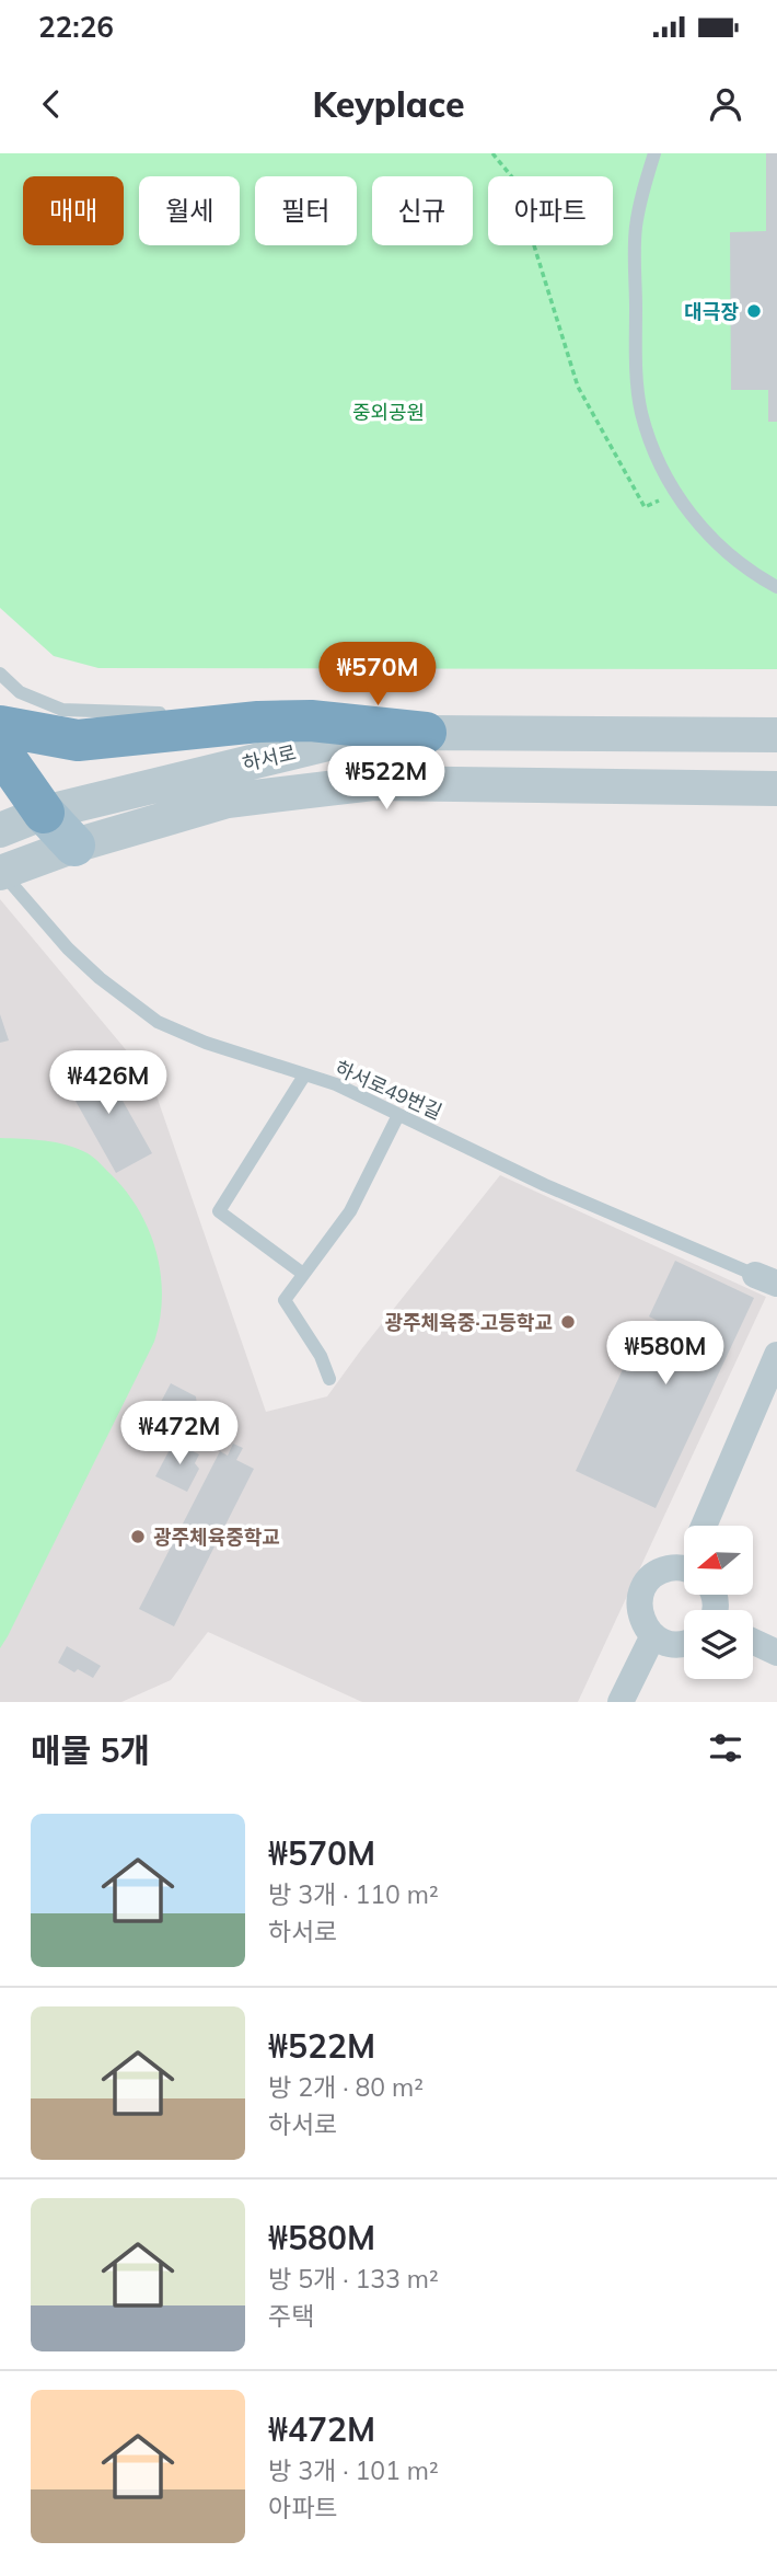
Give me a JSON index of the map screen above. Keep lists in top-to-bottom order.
{
  "streets": {
    "street": ["하서로"],
    "lane": ["하서로49번길"]
  },
  "crossings": [
    ["하서로", "하서로49번길"]
  ],
  "parks": ["중외공원"],
  "places": ["대극장", "광주체육중·고등학교", "광주체육중학교"],
  "north": "left",
  "page": {
    "status": "22:26",
    "header": "Keyplace",
    "chip": [
      "매매",
      "월세",
      "필터",
      "신규",
      "아파트"
    ],
    "price": [
      "₩570M",
      "₩522M",
      "₩426M",
      "₩580M",
      "₩472M"
    ],
    "heading": "매물 5개",
    "list": [
      {
        "name": "₩570M",
        "note": "방 3개 · 110 m² · 하서로"
      },
      {
        "name": "₩522M",
        "note": "방 2개 · 80 m² · 하서로"
      },
      {
        "name": "₩580M",
        "note": "방 5개 · 133 m² · 주택"
      },
      {
        "name": "₩472M",
        "note": "방 3개 · 101 m² · 아파트"
      }
    ]
  }
}
